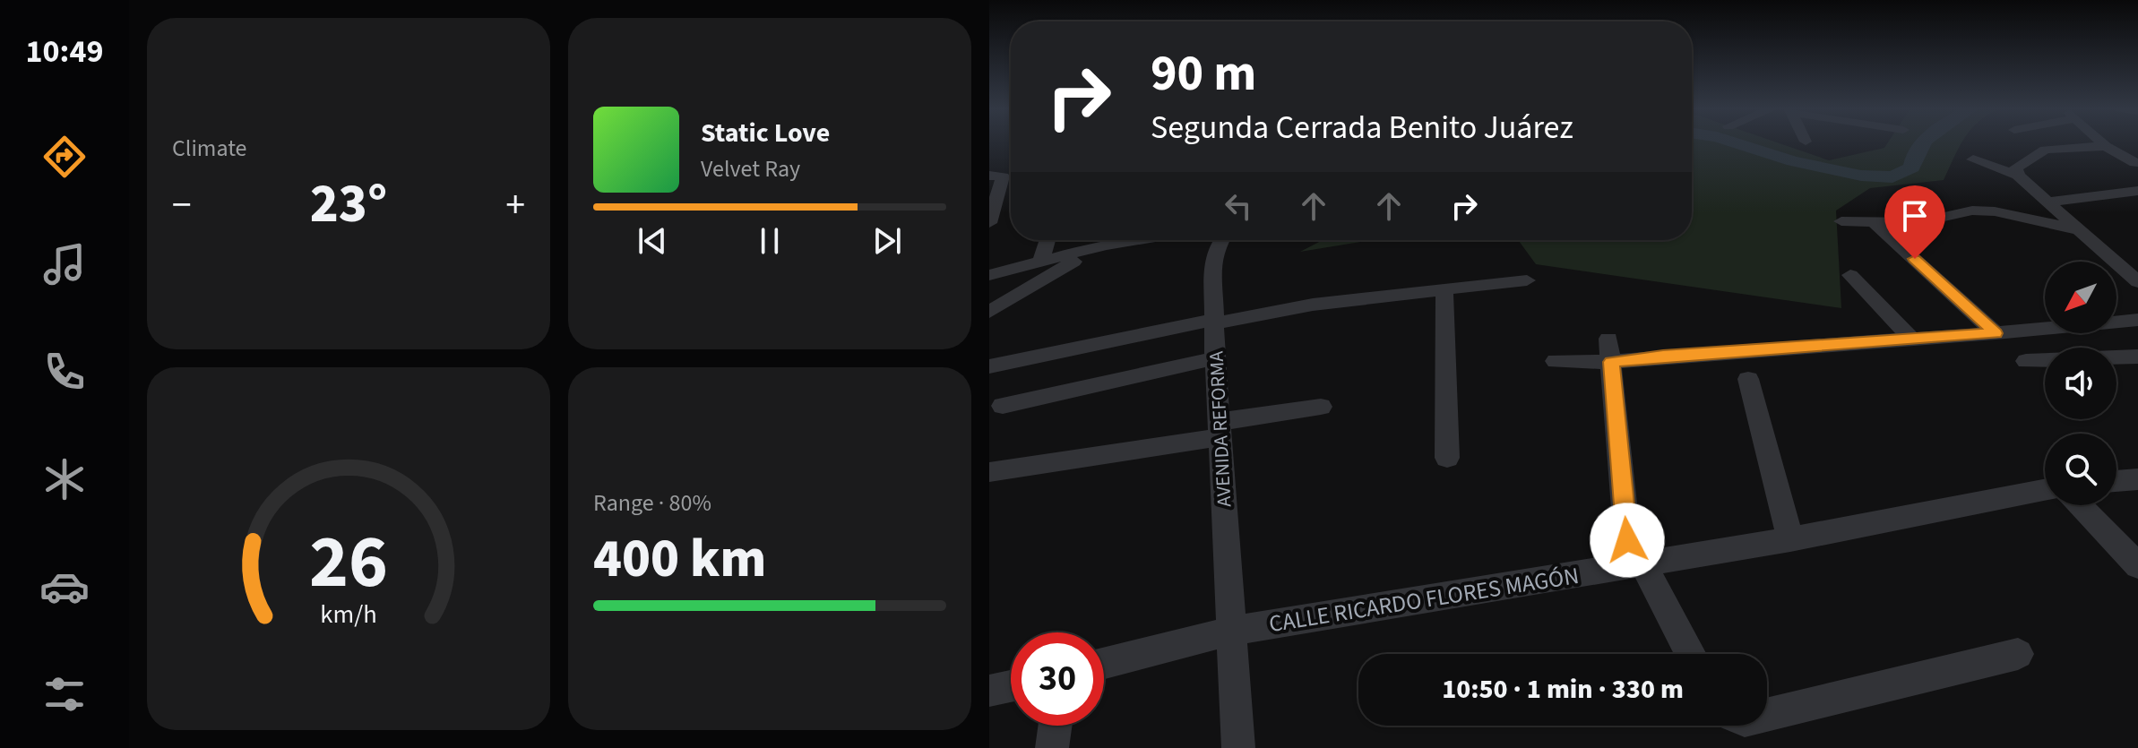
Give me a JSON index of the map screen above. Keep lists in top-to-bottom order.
{
  "streets": {
    "street": ["AVENIDA REFORMA", "CALLE RICARDO FLORES MAGÓN"]
  },
  "crossings": [
    ["AVENIDA REFORMA", "CALLE RICARDO FLORES MAGÓN"]
  ],
  "north": "bottom left",
  "page": {
    "tabs": "10:49",
    "tile": [
      "Climate",
      ["Range · 80%", "400 km"]
    ],
    "turn": ["90 m", "Segunda Cerrada Benito Juárez"],
    "song": ["Static Love", "Velvet Ray"],
    "heat": ["−", "23°", "+"],
    "limit": "30",
    "trip": "10:50 · 1 min · 330 m",
    "gauge": ["26", "km/h"]
  }
}
